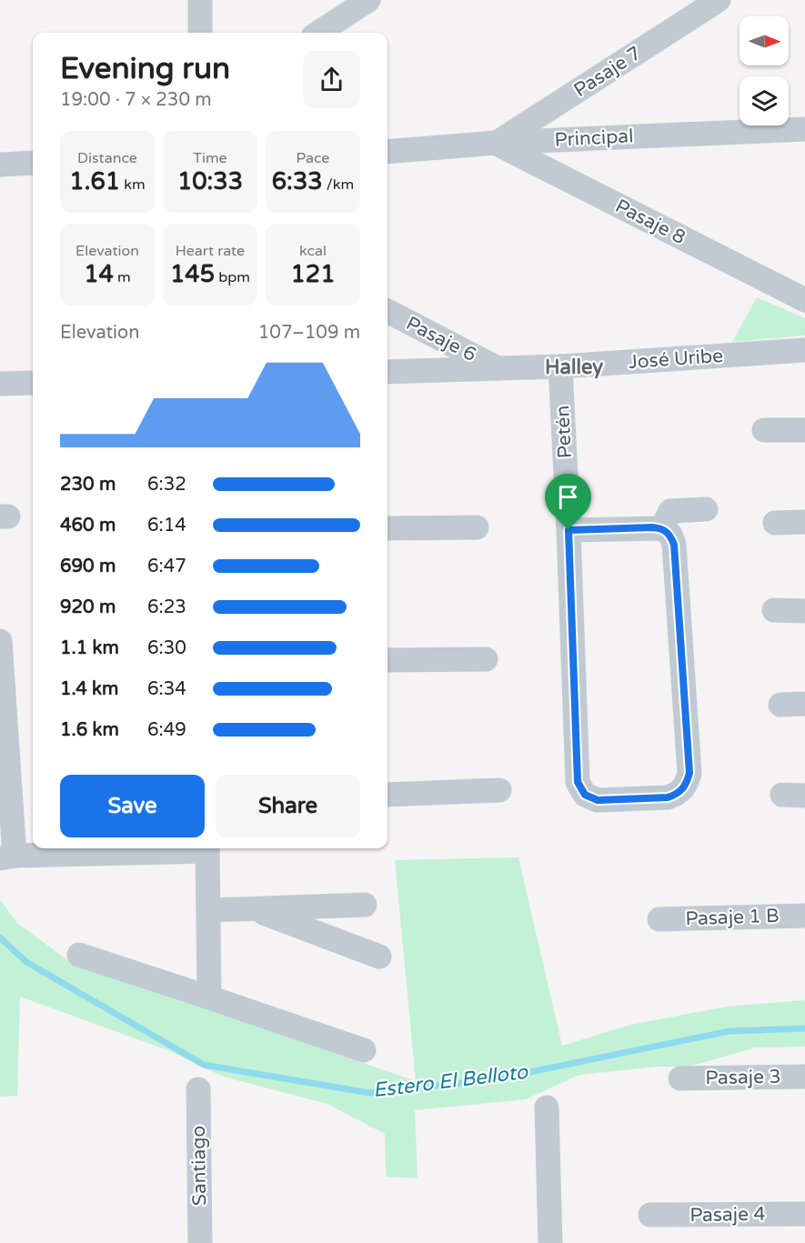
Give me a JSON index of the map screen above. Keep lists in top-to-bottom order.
{
  "streets": {
    "street": [
      "Pasaje 7",
      "Principal",
      "Pasaje 8",
      "Pasaje 6",
      "José Uribe",
      "Petén",
      "Pasaje 1 B",
      "Pasaje 3",
      "Santiago",
      "Pasaje 4"
    ]
  },
  "crossings": [
    ["Pasaje 7", "Principal"],
    ["Pasaje 7", "Pasaje 8"],
    ["Principal", "Pasaje 8"],
    ["Pasaje 6", "José Uribe"],
    ["José Uribe", "Petén"]
  ],
  "districts": ["Halley"],
  "water": ["Estero El Belloto"],
  "north": "right",
  "page": {
    "heading": ["Evening run", "19:00 · 7 × 230 m"],
    "stats": [
      ["Distance", "1.61 km"],
      ["Time", "10:33"],
      ["Pace", "6:33 /km"],
      ["Elevation", "14 m"],
      ["Heart rate", "145 bpm"],
      ["kcal", "121"]
    ],
    "chart": ["Elevation", "107–109 m"],
    "list": [
      {
        "name": "230 m",
        "note": "6:32"
      },
      {
        "name": "460 m",
        "note": "6:14"
      },
      {
        "name": "690 m",
        "note": "6:47"
      },
      {
        "name": "920 m",
        "note": "6:23"
      },
      {
        "name": "1.1 km",
        "note": "6:30"
      },
      {
        "name": "1.4 km",
        "note": "6:34"
      },
      {
        "name": "1.6 km",
        "note": "6:49"
      }
    ],
    "buttons": ["Save", "Share"]
  }
}
